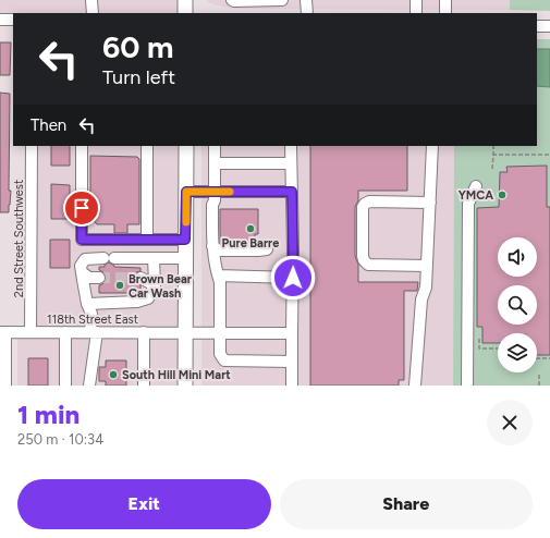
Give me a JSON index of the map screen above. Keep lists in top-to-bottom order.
{
  "streets": {
    "street": ["2nd Street Southwest", "118th Street East"]
  },
  "crossings": [
    ["2nd Street Southwest", "118th Street East"]
  ],
  "places": [
    "YMCA",
    "Pure Barre",
    "Brown Bear Car Wash",
    "South Hill Mini Mart"
  ],
  "page": {
    "turn": ["60 m", "Turn left"],
    "then": "Then",
    "heading": ["1 min", "250 m · 10:34"],
    "buttons": ["Exit", "Share"]
  }
}
